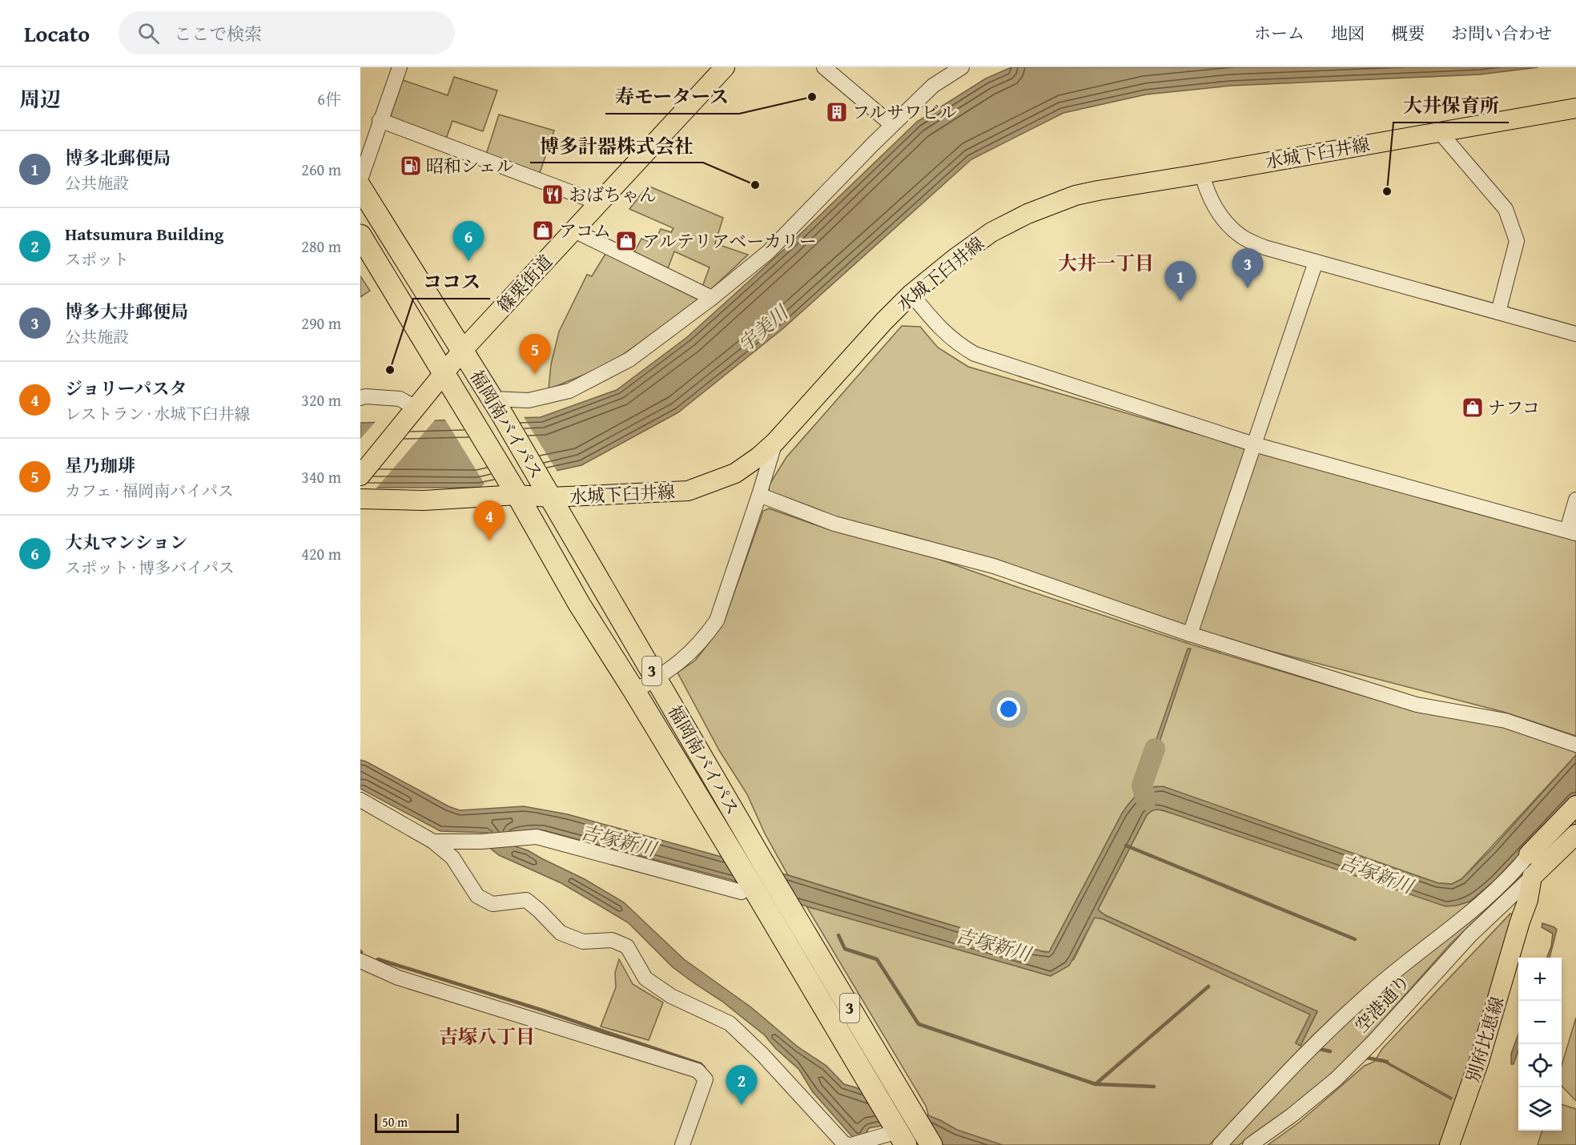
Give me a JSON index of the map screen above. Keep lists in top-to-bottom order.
{
  "streets": {
    "highway": ["福岡南バイパス", "3"],
    "main road": ["水城下臼井線", "篠栗街道", "別府比恵線"],
    "street": ["空港通り"]
  },
  "crossings": [
    ["水城下臼井線", "福岡南バイパス"],
    ["篠栗街道", "福岡南バイパス"],
    ["篠栗街道", "3"],
    ["福岡南バイパス", "3"],
    ["空港通り", "別府比恵線"]
  ],
  "districts": ["大井一丁目", "吉塚八丁目"],
  "water": ["宇美川", "吉塚新川"],
  "places": {
    "other": [
      "寿モータース",
      "博多計器株式会社",
      "大井保育所",
      "ココス"
    ],
    "building": ["フルサワビル"],
    "fuel station": ["昭和シェル"],
    "restaurant": ["おばちゃん"],
    "shop": ["アコム", "アルテリアベーカリー", "ナフコ"]
  },
  "scale_bar": "50 m",
  "page": {
    "header": "Locato",
    "search": "ここで検索",
    "nav": [
      "ホーム",
      "地図",
      "概要",
      "お問い合わせ"
    ],
    "heading": ["周辺", "6件"],
    "list": [
      {
        "mark": "1",
        "name": "博多北郵便局",
        "note": "公共施設",
        "value": "260 m"
      },
      {
        "mark": "2",
        "name": "Hatsumura Building",
        "note": "スポット",
        "value": "280 m"
      },
      {
        "mark": "3",
        "name": "博多大井郵便局",
        "note": "公共施設",
        "value": "290 m"
      },
      {
        "mark": "4",
        "name": "ジョリーパスタ",
        "note": "レストラン · 水城下臼井線",
        "value": "320 m"
      },
      {
        "mark": "5",
        "name": "星乃珈琲",
        "note": "カフェ · 福岡南バイパス",
        "value": "340 m"
      },
      {
        "mark": "6",
        "name": "大丸マンション",
        "note": "スポット · 博多バイパス",
        "value": "420 m"
      }
    ],
    "pins": [
      "6",
      "3",
      "1",
      "5",
      "4",
      "2"
    ],
    "map_buttons": ["+", "−"],
    "scale": "50 m"
  }
}
